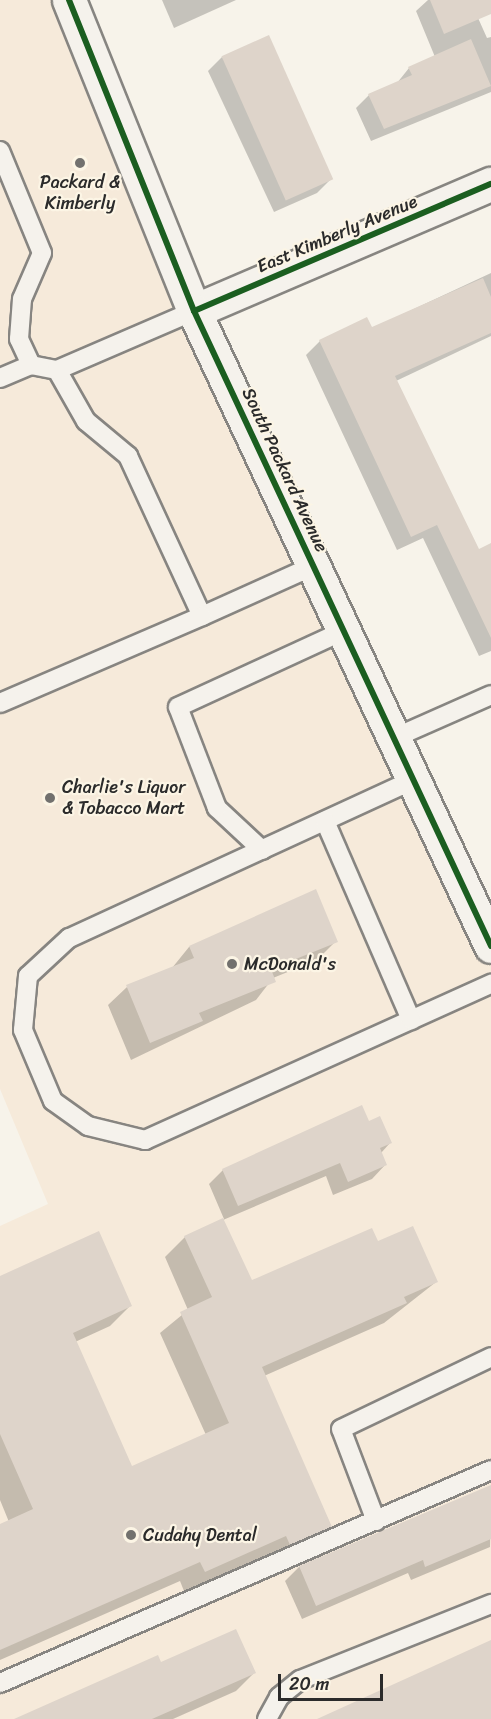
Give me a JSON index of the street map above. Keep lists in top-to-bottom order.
{
  "streets": {
    "street": ["East Kimberly Avenue", "South Packard Avenue"]
  },
  "crossings": [
    ["East Kimberly Avenue", "South Packard Avenue"]
  ],
  "places": [
    "Packard & Kimberly",
    "Charlie's Liquor & Tobacco Mart",
    "McDonald's",
    "Cudahy Dental"
  ],
  "scale_bar": "20 m"
}
